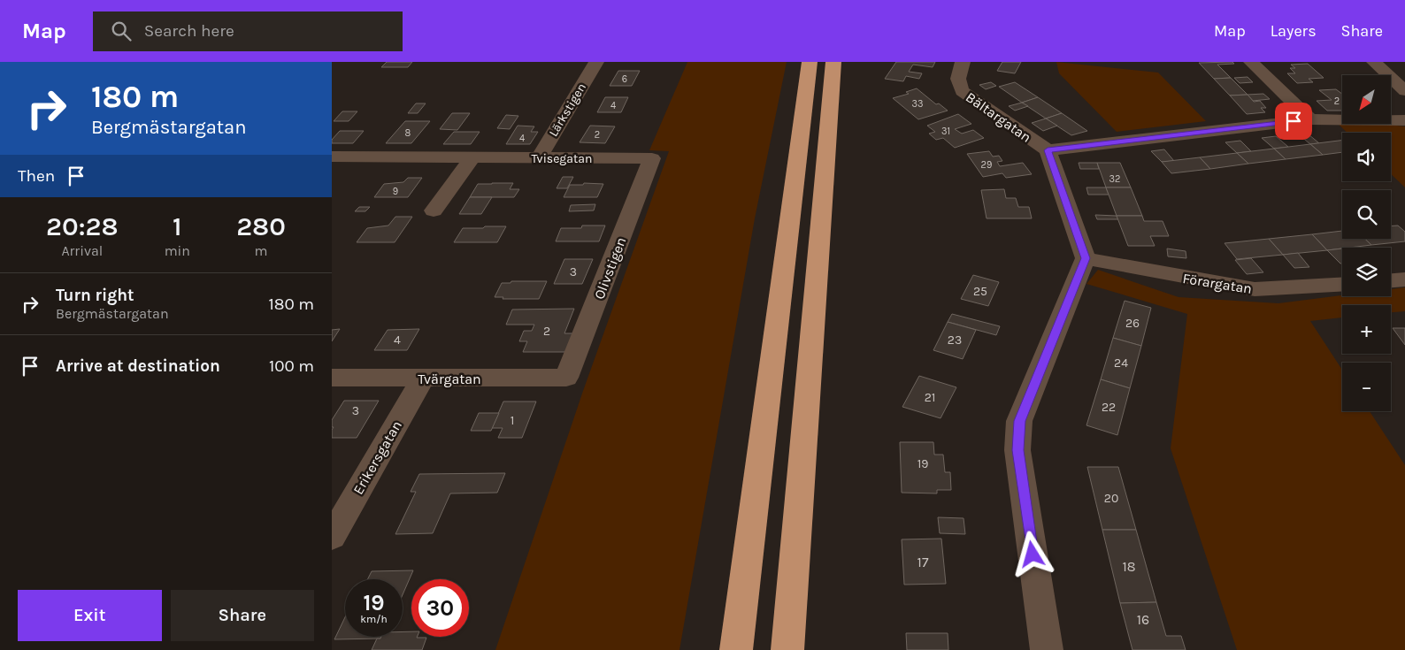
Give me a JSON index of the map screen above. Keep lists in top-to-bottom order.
{
  "streets": {
    "street": [
      "Lärkstigen",
      "Bältargatan",
      "Tvisegatan",
      "Olivstigen",
      "Förargatan",
      "Tvärgatan",
      "Erikersgatan"
    ]
  },
  "crossings": [
    ["Lärkstigen", "Tvisegatan"],
    ["Bältargatan", "Förargatan"],
    ["Tvisegatan", "Olivstigen"],
    ["Olivstigen", "Tvärgatan"],
    ["Tvärgatan", "Erikersgatan"]
  ],
  "house_numbers": [
    "6",
    "2",
    "33",
    "4",
    "31",
    "8",
    "2",
    "4",
    "29",
    "32",
    "9",
    "3",
    "25",
    "26",
    "2",
    "4",
    "23",
    "24",
    "21",
    "22",
    "3",
    "1",
    "19",
    "20",
    "17",
    "18",
    "16"
  ],
  "north": "bottom left",
  "page": {
    "header": "Map",
    "search": "Search here",
    "nav": ["Map", "Layers", "Share"],
    "turn": ["180 m", "Bergmästargatan"],
    "map_buttons": ["+", "−"],
    "then": "Then",
    "eta": [
      "20:28",
      "Arrival",
      "1",
      "min",
      "280",
      "m"
    ],
    "list": [
      {
        "name": "Turn right",
        "note": "Bergmästargatan",
        "value": "180 m"
      },
      {
        "name": "Arrive at destination",
        "value": "100 m"
      }
    ],
    "speed": "19 km/h",
    "limit": "30",
    "buttons": ["Exit", "Share"]
  }
}
